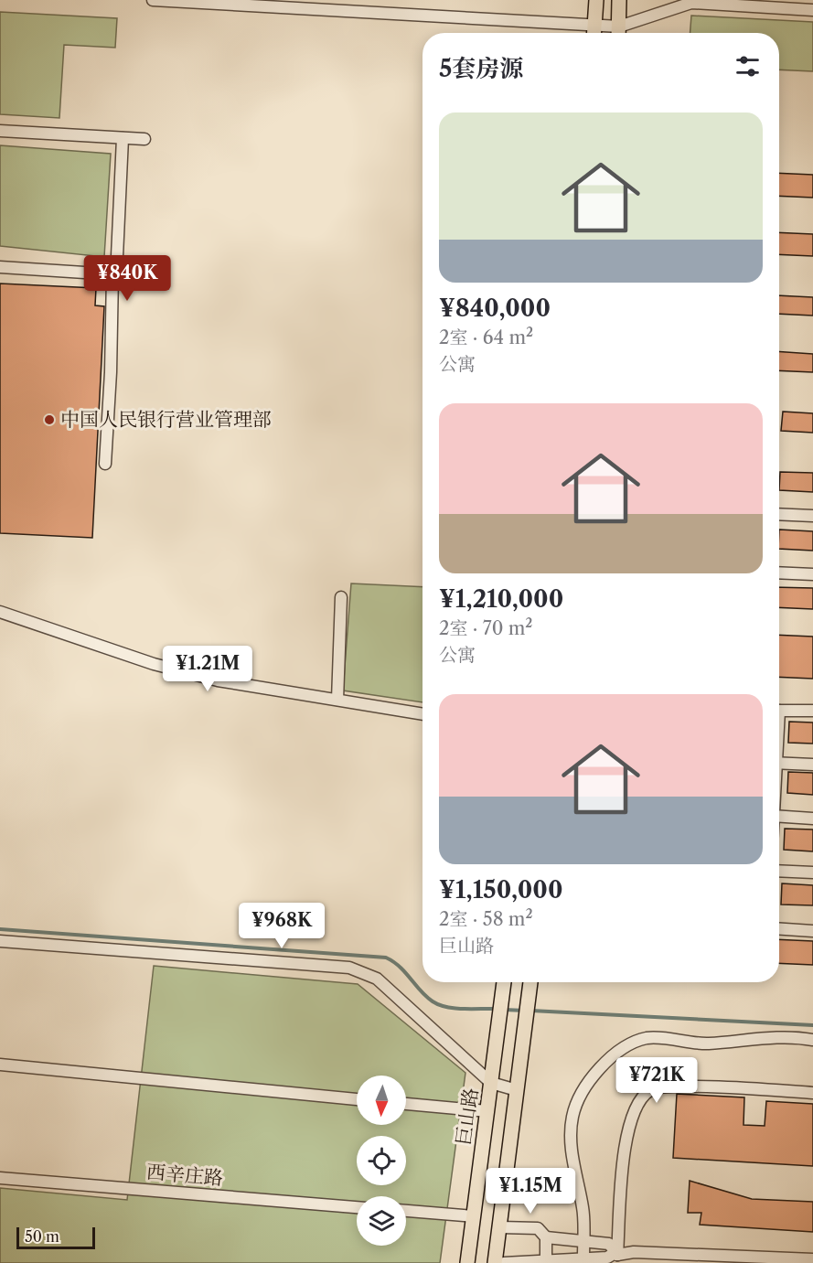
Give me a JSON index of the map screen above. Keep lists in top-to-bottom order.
{
  "streets": {
    "main road": ["巨山路"],
    "street": ["西辛庄路"]
  },
  "places": ["中国人民银行营业管理部"],
  "scale_bar": "50 m",
  "north": "bottom",
  "page": {
    "heading": "5套房源",
    "list": [
      {
        "name": "¥840,000",
        "note": "2室 · 64 m² · 公寓"
      },
      {
        "name": "¥1,210,000",
        "note": "2室 · 70 m² · 公寓"
      },
      {
        "name": "¥1,150,000",
        "note": "2室 · 58 m² · 巨山路"
      }
    ],
    "price": [
      "¥840K",
      "¥1.21M",
      "¥968K",
      "¥721K",
      "¥1.15M"
    ],
    "scale": "50 m"
  }
}
